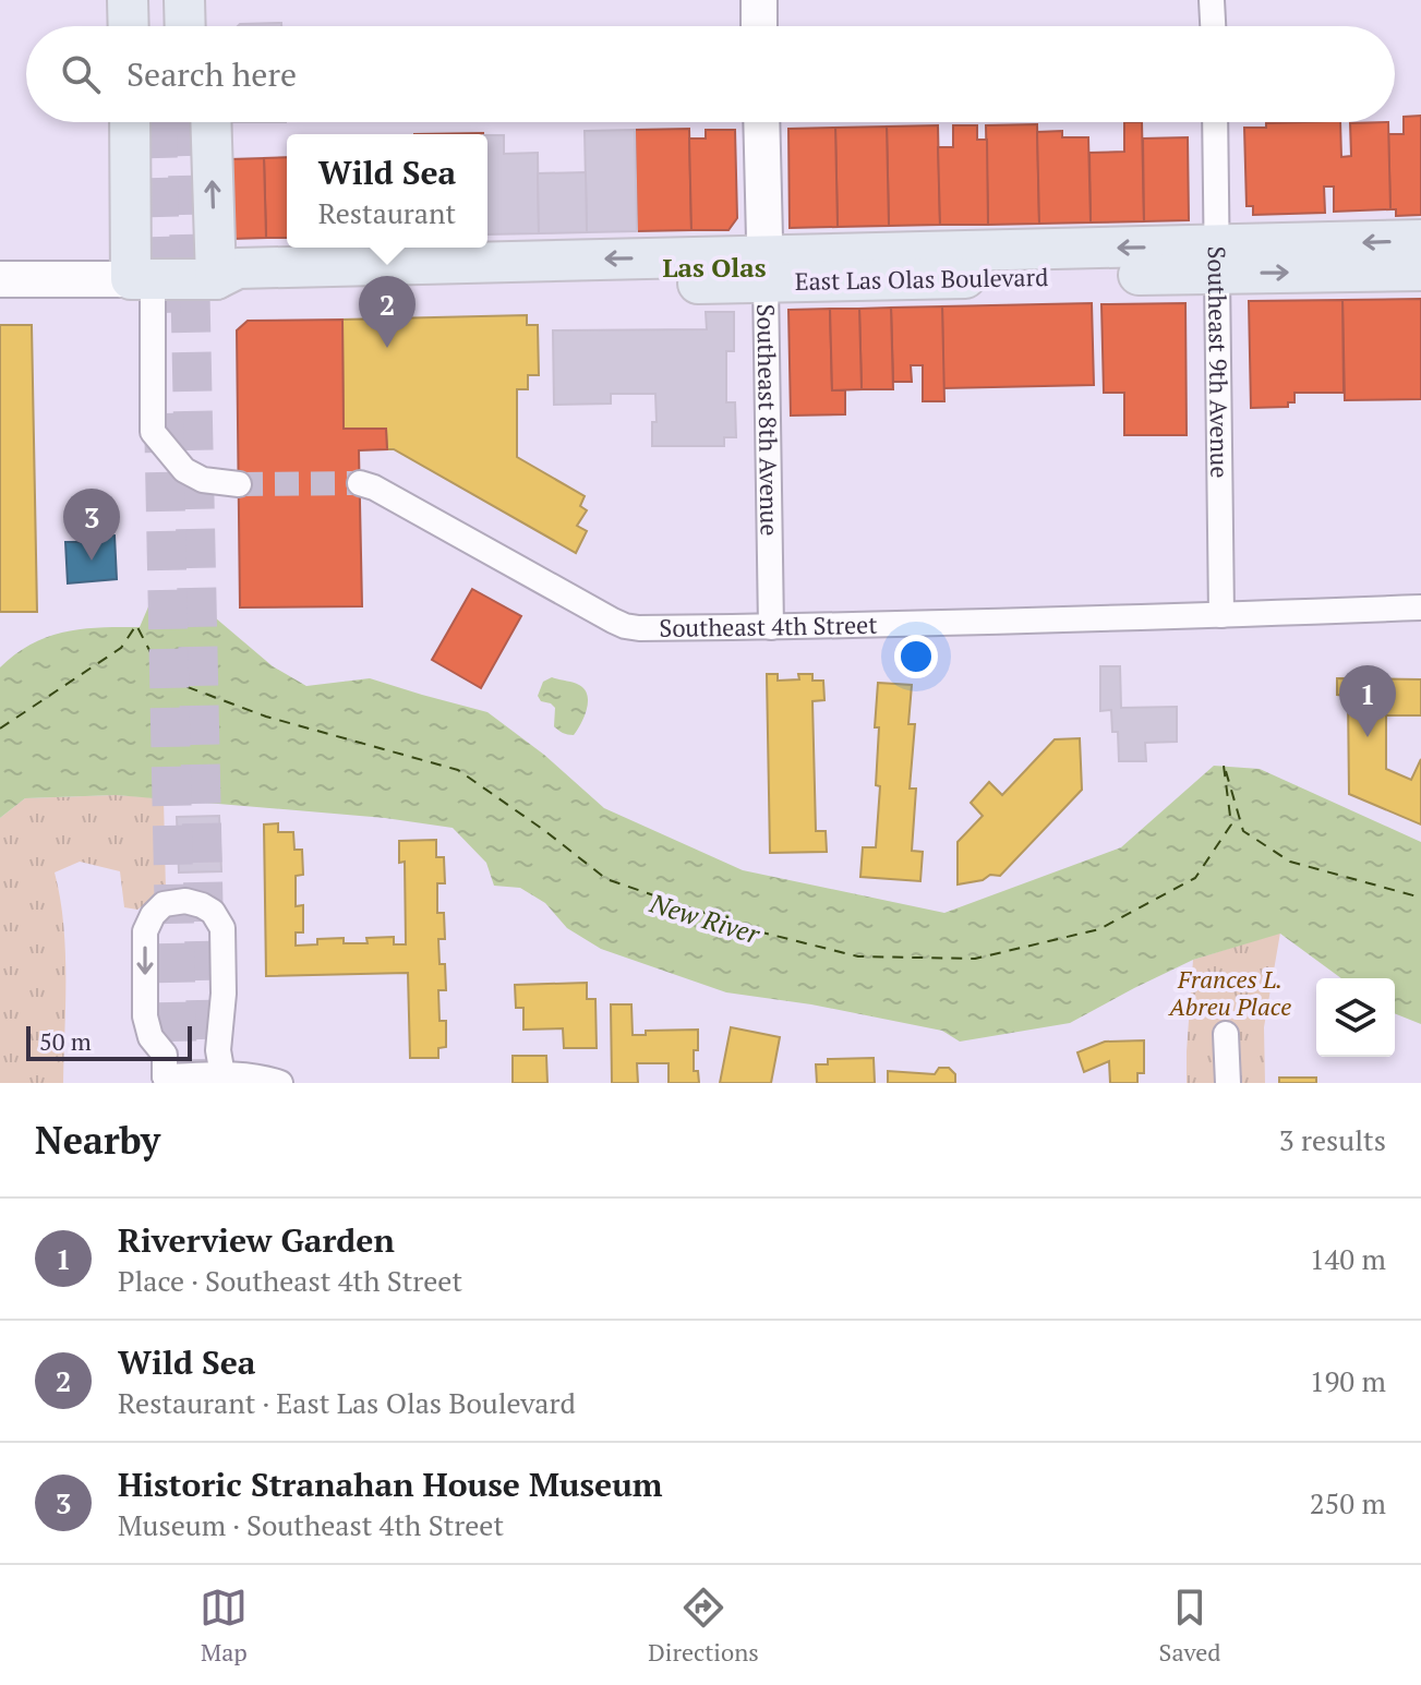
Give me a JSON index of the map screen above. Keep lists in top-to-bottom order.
{
  "streets": {
    "main road": ["East Las Olas Boulevard", "Southeast 8th Avenue"],
    "street": ["Southeast 9th Avenue", "Southeast 4th Street"]
  },
  "crossings": [
    ["East Las Olas Boulevard", "Southeast 9th Avenue"],
    ["East Las Olas Boulevard", "Southeast 8th Avenue"],
    ["Southeast 9th Avenue", "Southeast 4th Street"],
    ["Southeast 8th Avenue", "Southeast 4th Street"]
  ],
  "districts": ["Las Olas"],
  "water": ["New River"],
  "parks": ["Frances L. Abreu Place"],
  "scale_bar": "50 m",
  "page": {
    "search": "Search here",
    "popup": ["Wild Sea", "Restaurant"],
    "pins": ["2", "3", "1"],
    "scale": "50 m",
    "heading": ["Nearby", "3 results"],
    "list": [
      {
        "mark": "1",
        "name": "Riverview Garden",
        "note": "Place · Southeast 4th Street",
        "value": "140 m"
      },
      {
        "mark": "2",
        "name": "Wild Sea",
        "note": "Restaurant · East Las Olas Boulevard",
        "value": "190 m"
      },
      {
        "mark": "3",
        "name": "Historic Stranahan House Museum",
        "note": "Museum · Southeast 4th Street",
        "value": "250 m"
      }
    ],
    "nav": ["Map", "Directions", "Saved"]
  }
}
